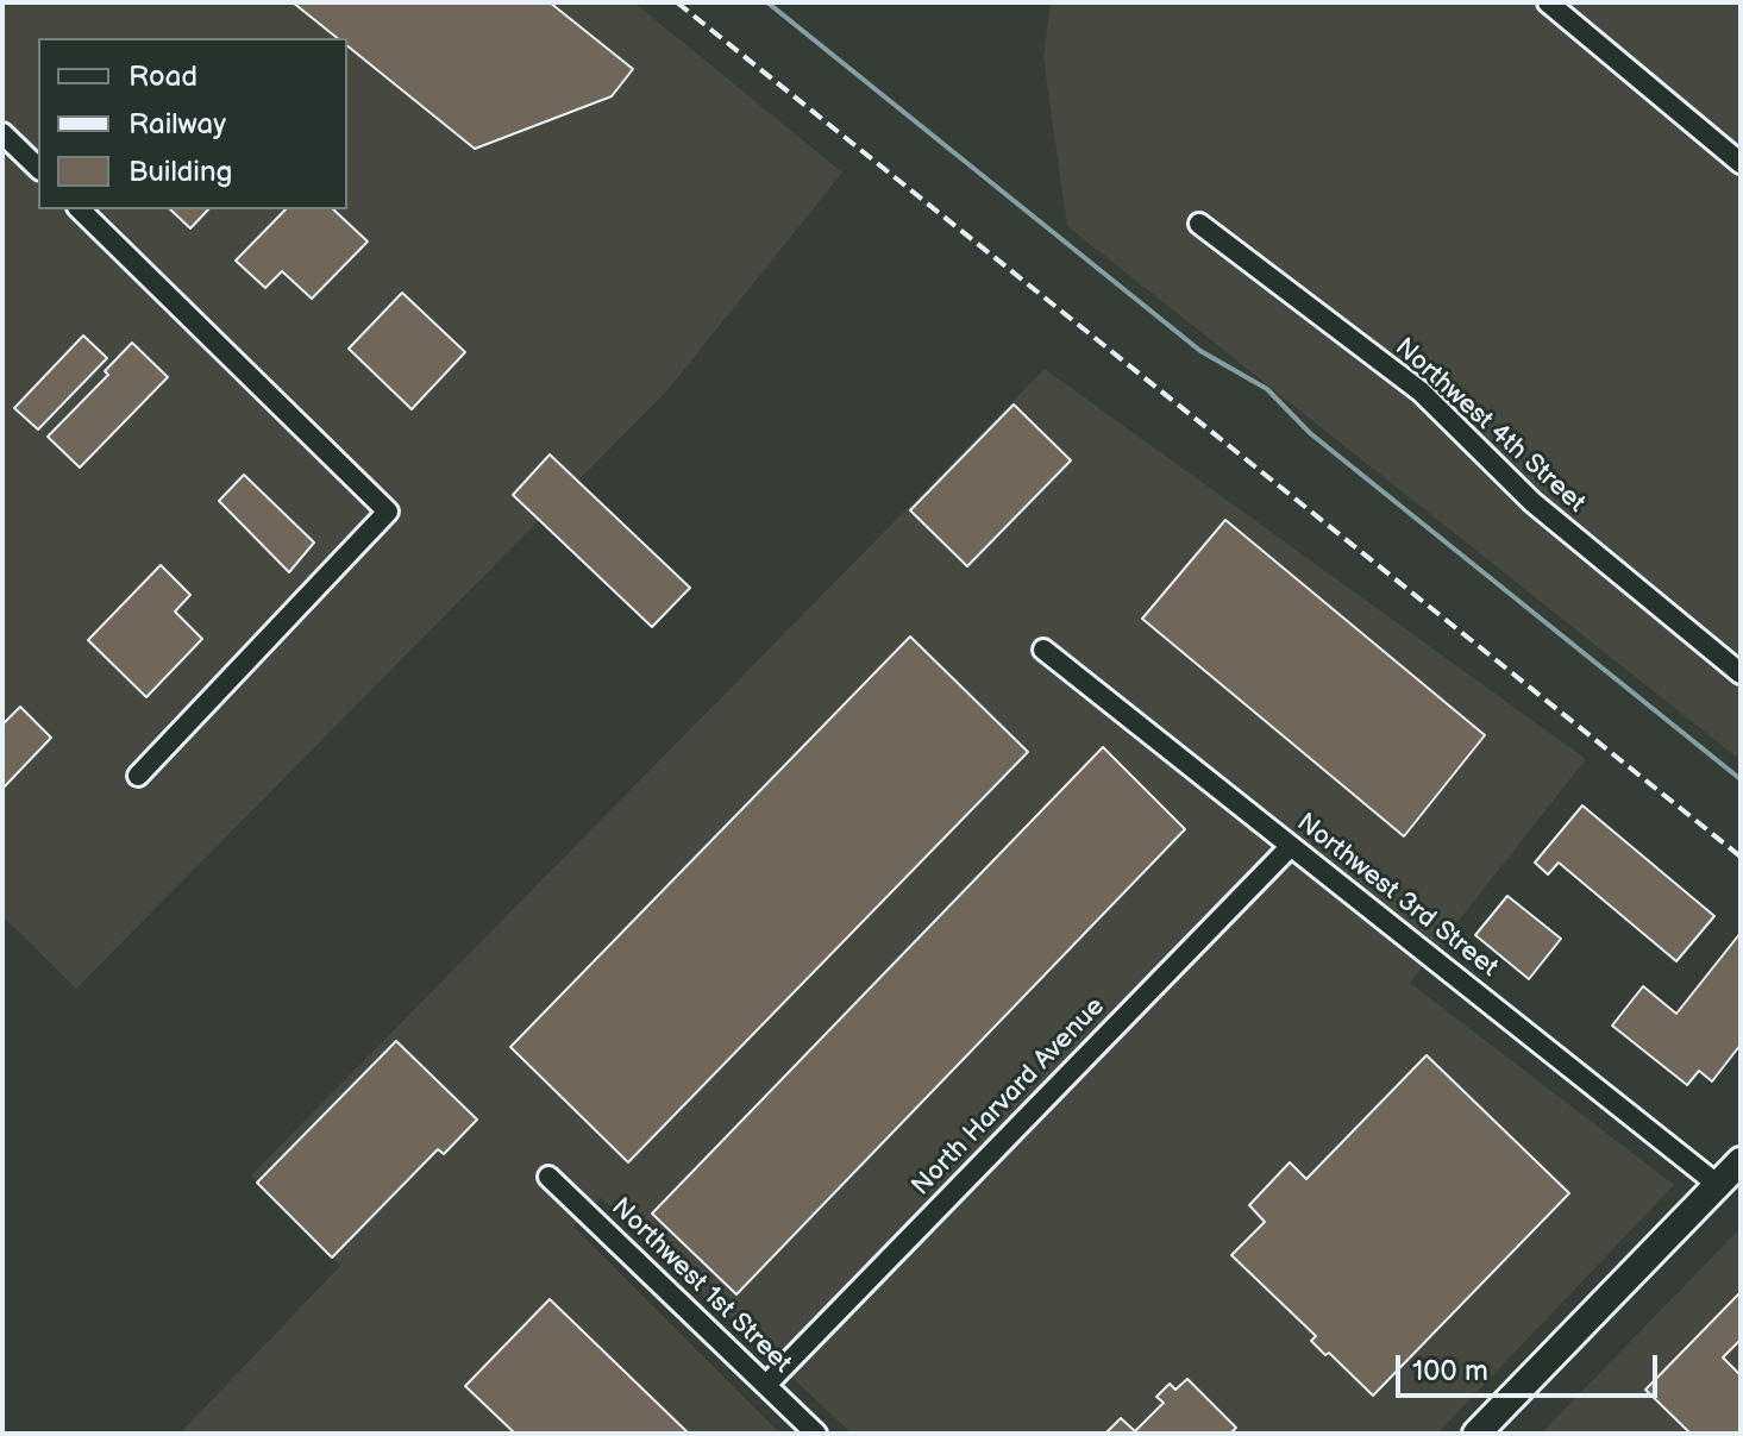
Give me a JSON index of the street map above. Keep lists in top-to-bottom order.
{
  "streets": {
    "street": [
      "Northwest 4th Street",
      "Northwest 3rd Street",
      "North Harvard Avenue",
      "Northwest 1st Street"
    ]
  },
  "crossings": [
    ["Northwest 3rd Street", "North Harvard Avenue"],
    ["North Harvard Avenue", "Northwest 1st Street"]
  ],
  "legend": ["Road", "Railway", "Building"],
  "scale_bar": "100 m"
}
